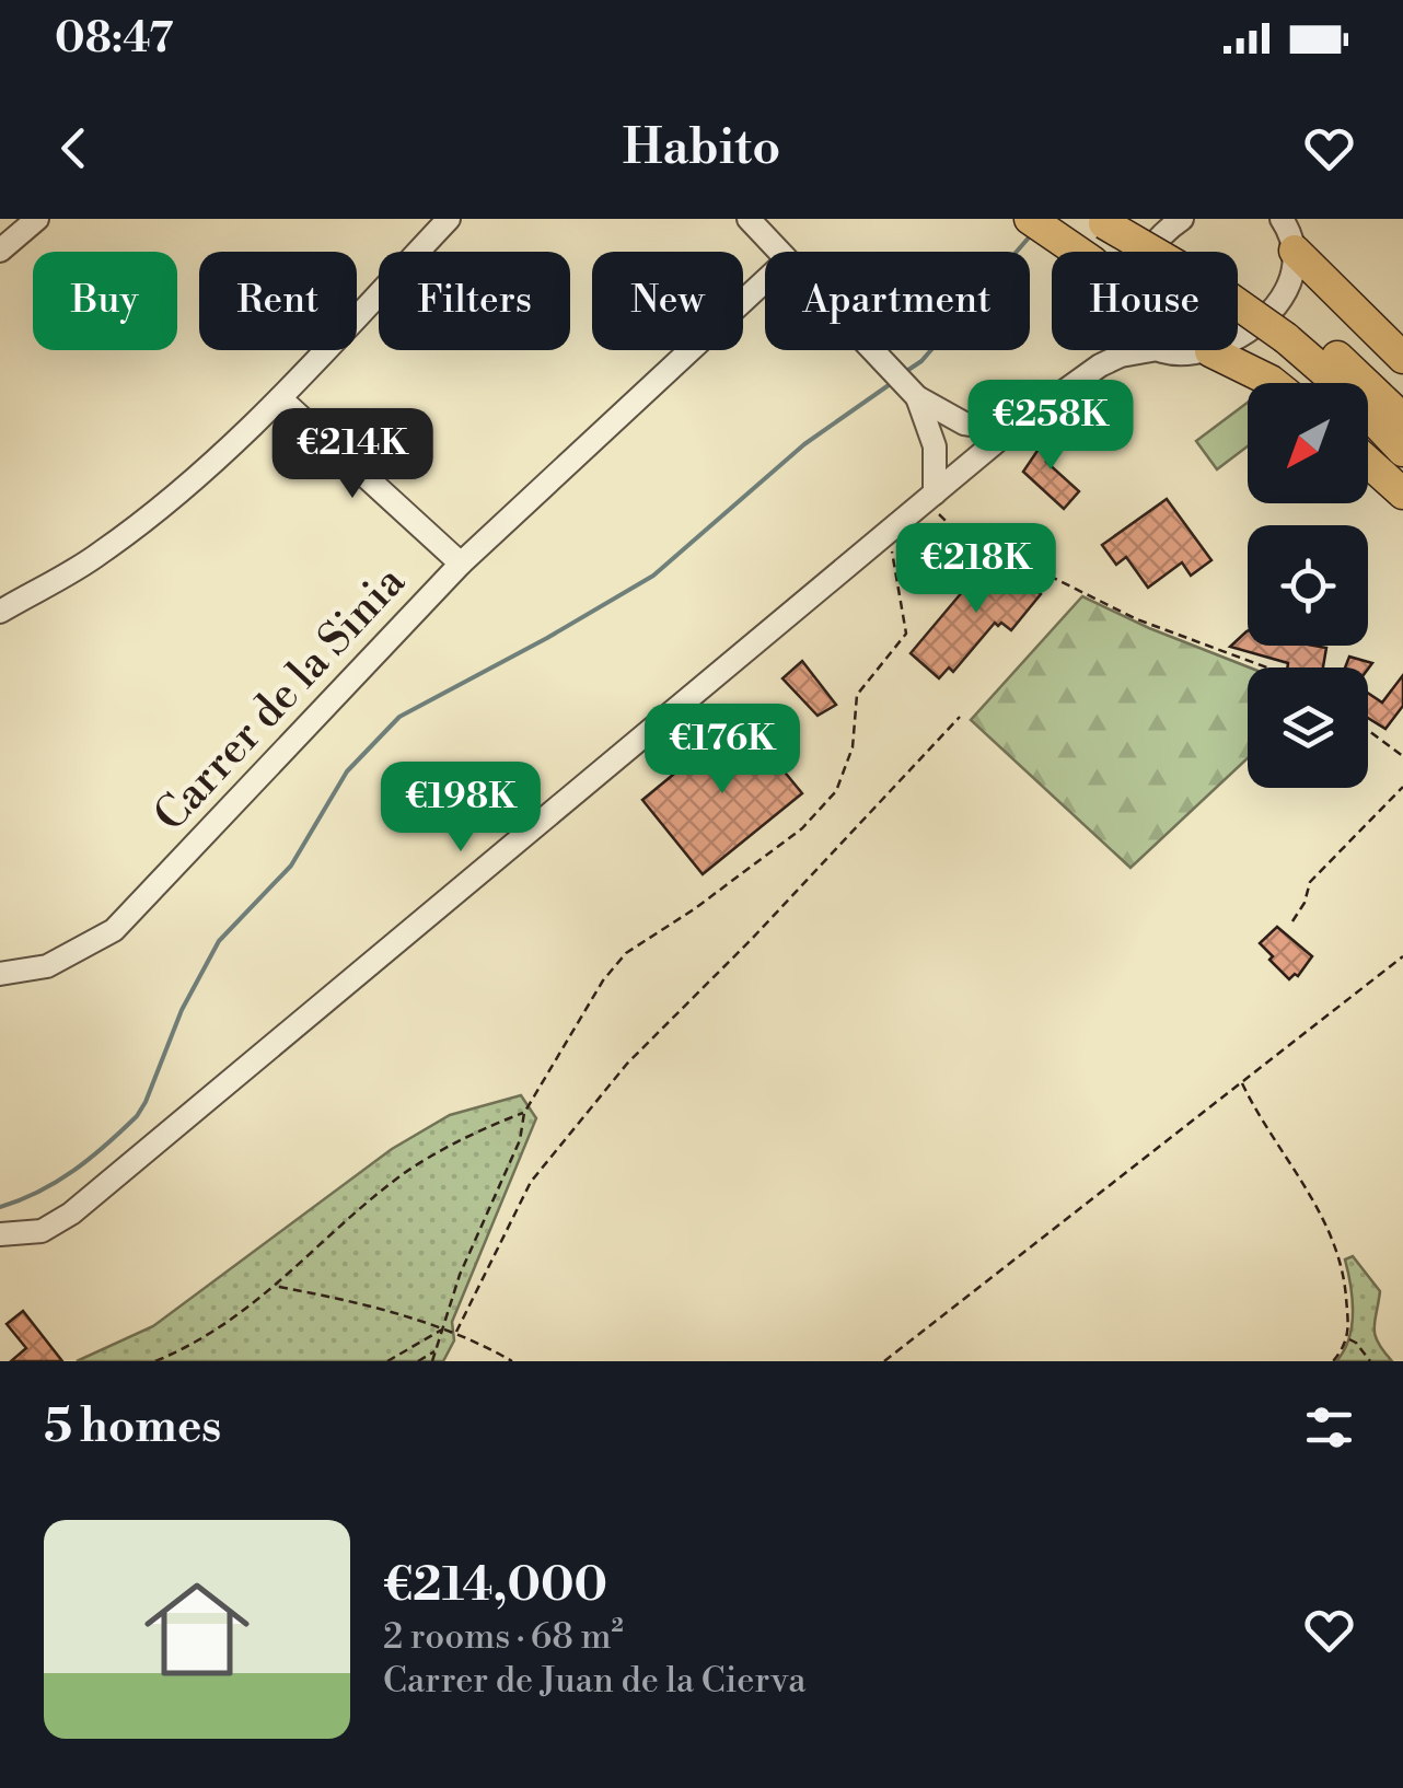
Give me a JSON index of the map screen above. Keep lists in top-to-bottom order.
{
  "streets": {
    "street": ["Carrer de la Sinia"]
  },
  "north": "bottom left",
  "page": {
    "status": "08:47",
    "header": "Habito",
    "chip": [
      "Buy",
      "Rent",
      "Filters",
      "New",
      "Apartment",
      "House"
    ],
    "price": [
      "€258K",
      "€214K",
      "€218K",
      "€176K",
      "€198K"
    ],
    "heading": "5 homes",
    "list": [
      {
        "name": "€214,000",
        "note": "2 rooms · 68 m² · Carrer de Juan de la Cierva"
      }
    ]
  }
}
